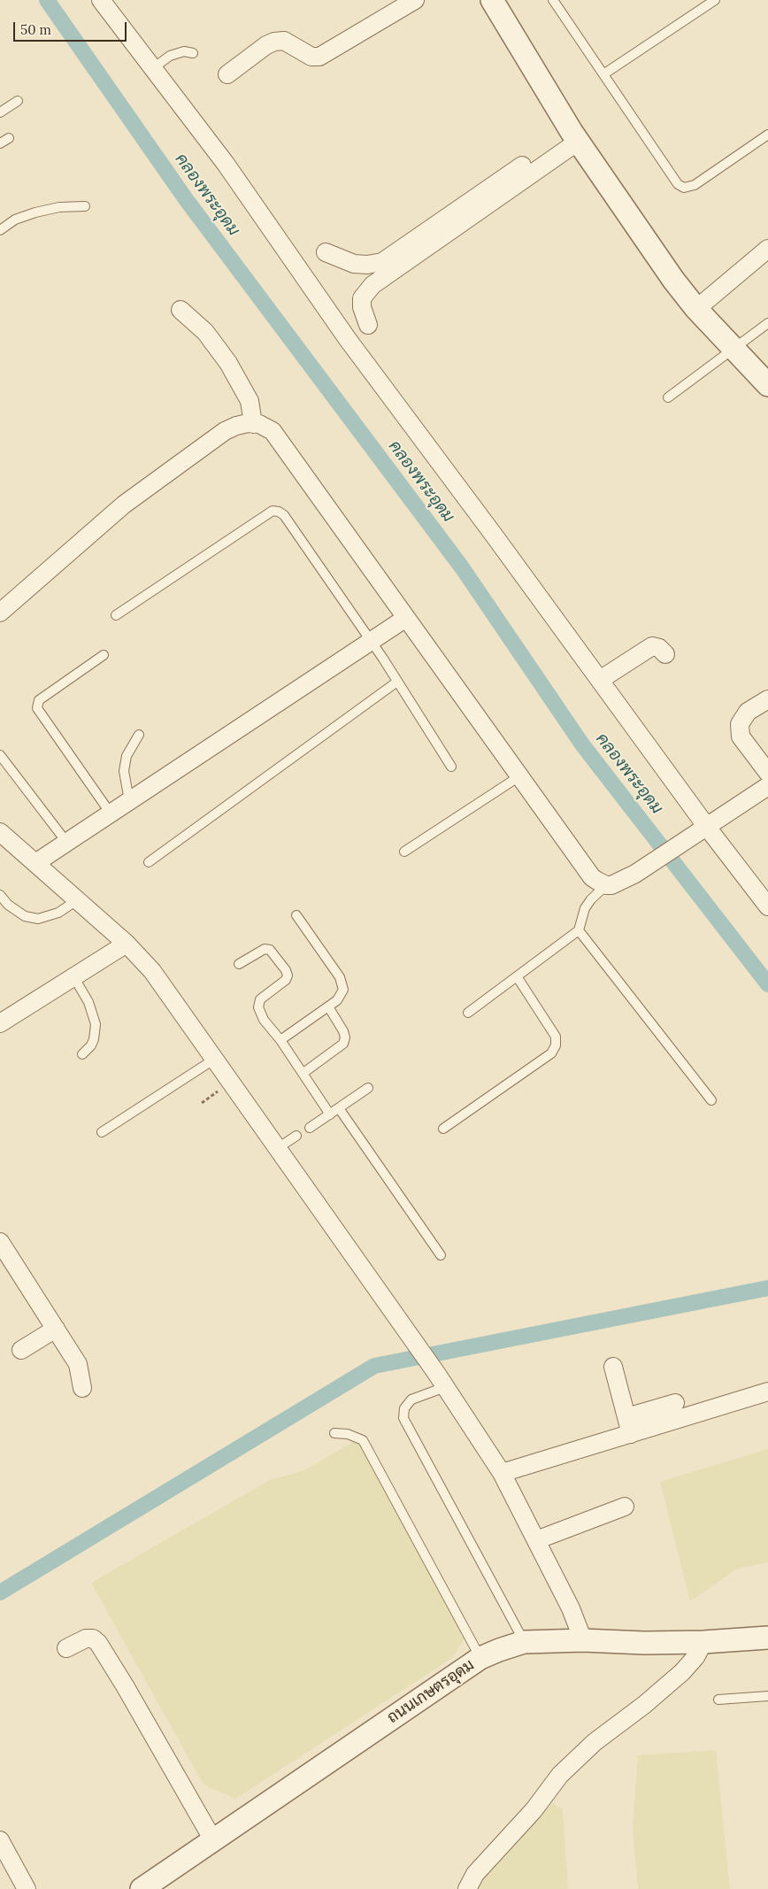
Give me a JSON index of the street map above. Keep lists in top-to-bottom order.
{
  "streets": {
    "street": ["ถนนเกษตรอุดม"]
  },
  "water": ["คลองพระอุดม"],
  "scale_bar": "50 m"
}
